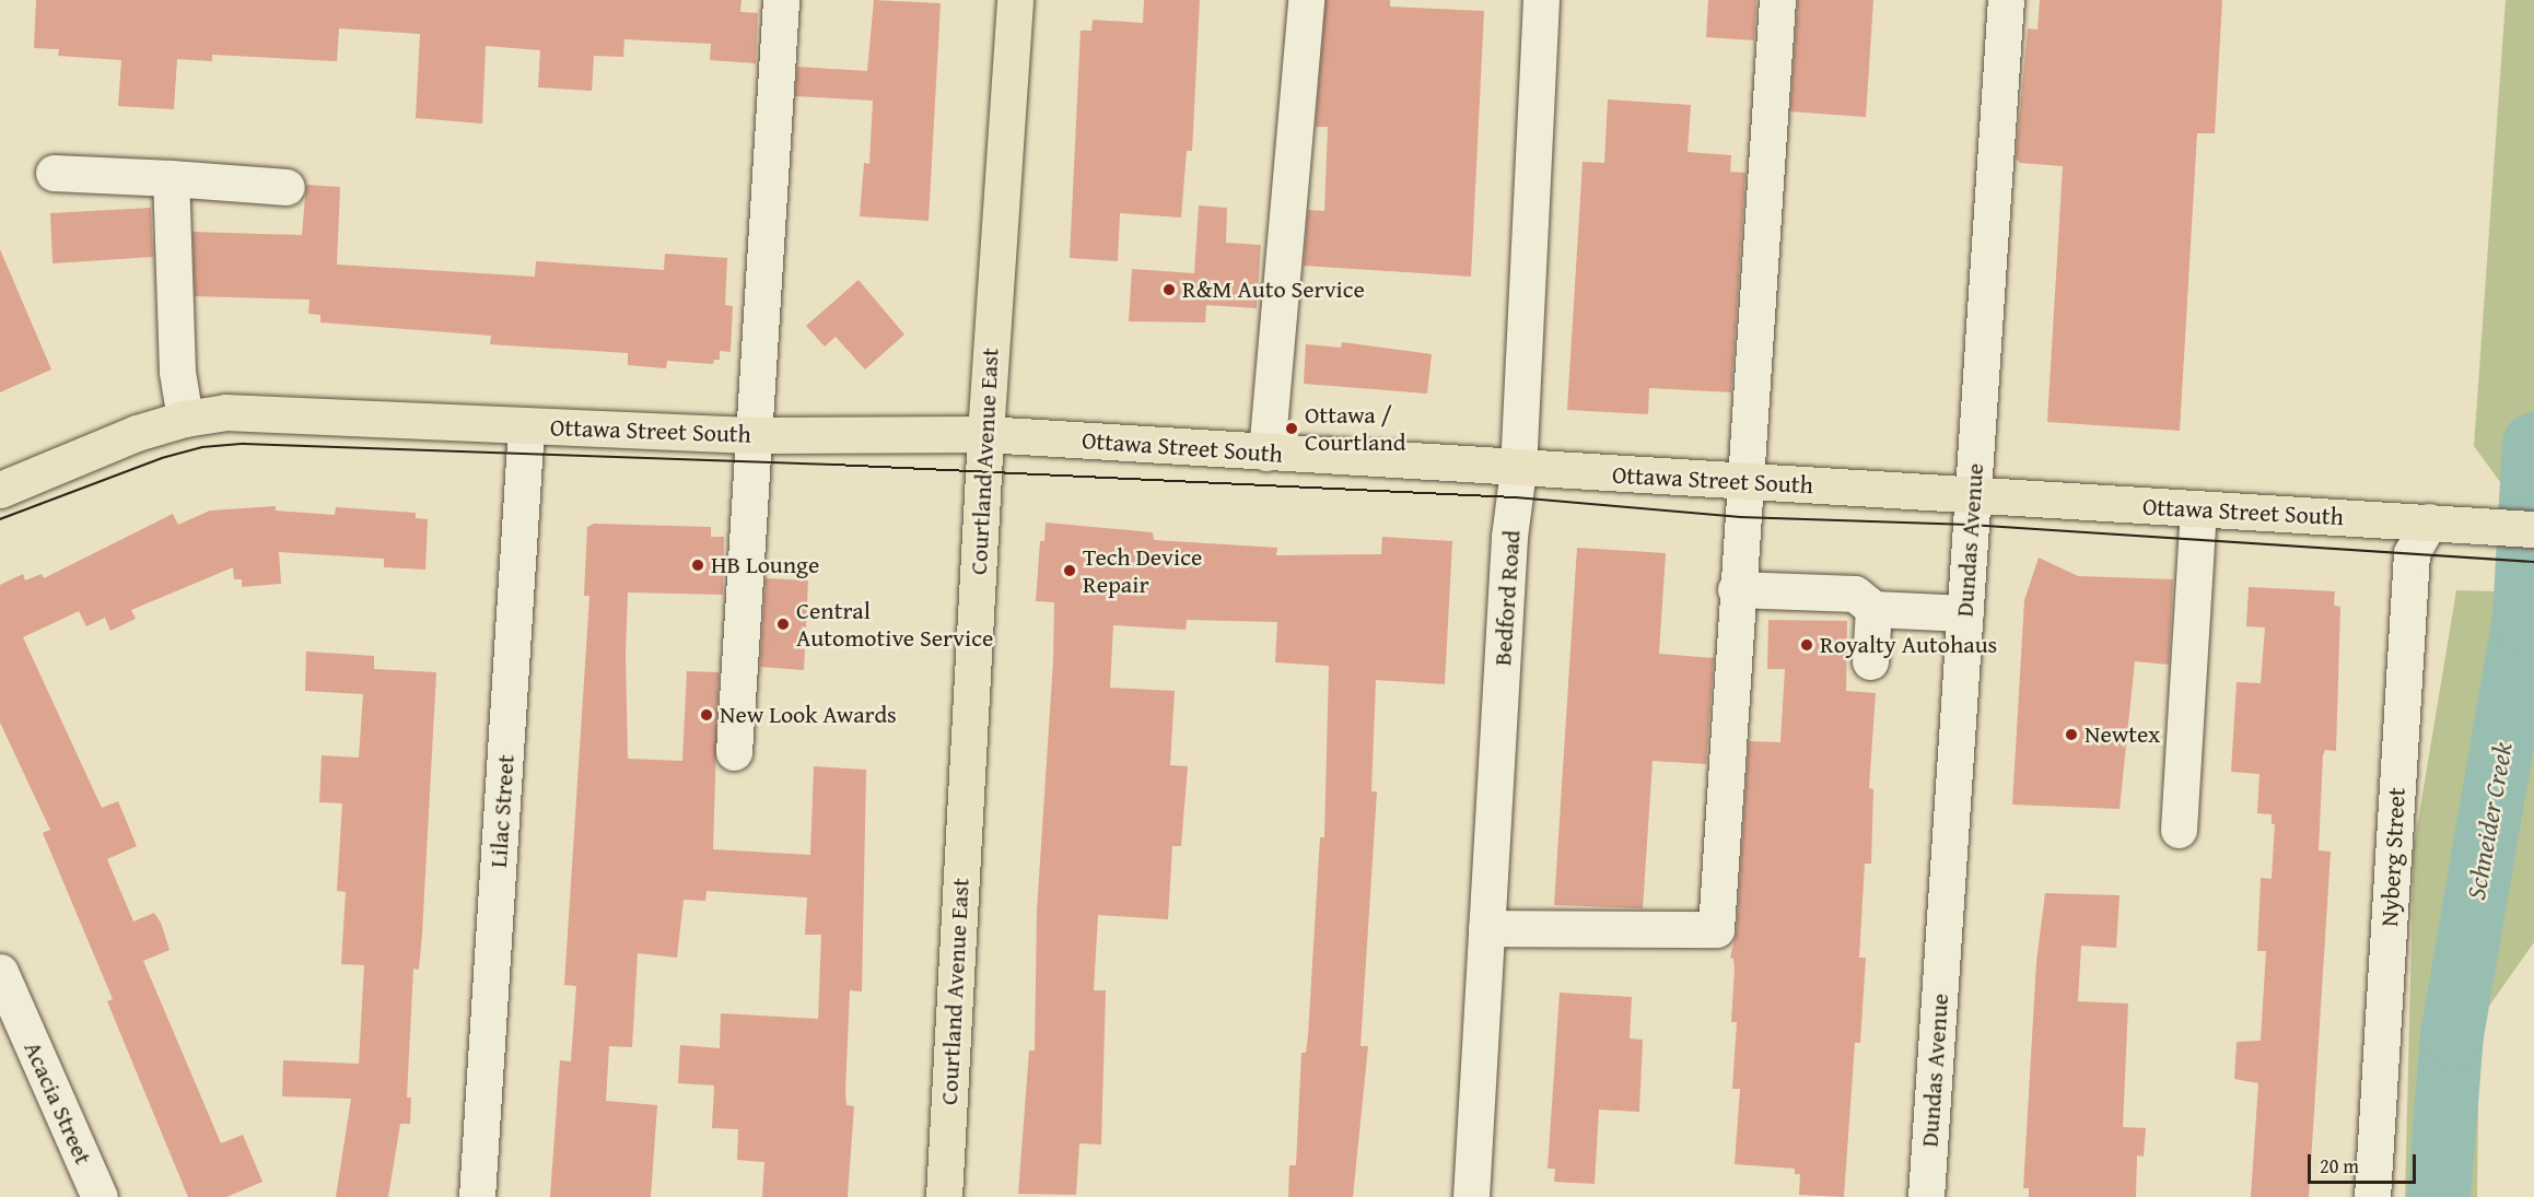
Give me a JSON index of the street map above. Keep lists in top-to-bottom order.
{
  "streets": {
    "main road": ["Ottawa Street South", "Courtland Avenue East"],
    "street": [
      "Dundas Avenue",
      "Bedford Road",
      "Lilac Street",
      "Nyberg Street",
      "Acacia Street"
    ]
  },
  "crossings": [
    ["Ottawa Street South", "Courtland Avenue East"],
    ["Ottawa Street South", "Dundas Avenue"],
    ["Ottawa Street South", "Bedford Road"],
    ["Ottawa Street South", "Lilac Street"],
    ["Ottawa Street South", "Nyberg Street"]
  ],
  "water": ["Schneider Creek"],
  "places": [
    "R&M Auto Service",
    "Ottawa / Courtland",
    "HB Lounge",
    "Tech Device Repair",
    "Central Automotive Service",
    "Royalty Autohaus",
    "New Look Awards",
    "Newtex"
  ],
  "scale_bar": "20 m"
}
